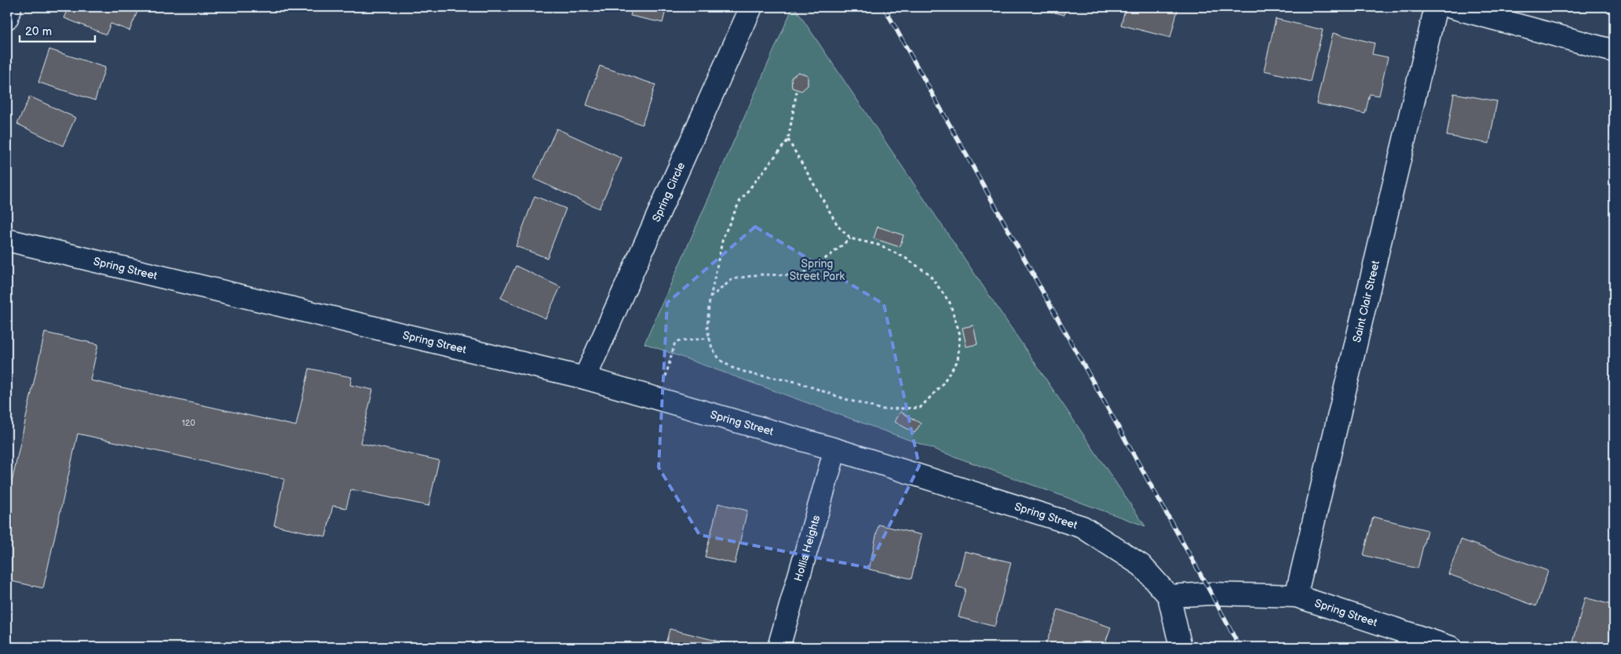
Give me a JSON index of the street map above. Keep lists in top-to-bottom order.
{
  "streets": {
    "street": [
      "Spring Circle",
      "Spring Street",
      "Saint Clair Street",
      "Hollis Heights"
    ]
  },
  "crossings": [
    ["Spring Circle", "Spring Street"],
    ["Spring Street", "Saint Clair Street"],
    ["Spring Street", "Hollis Heights"]
  ],
  "parks": ["Spring Street Park"],
  "house_numbers": ["120"],
  "scale_bar": "20 m"
}
